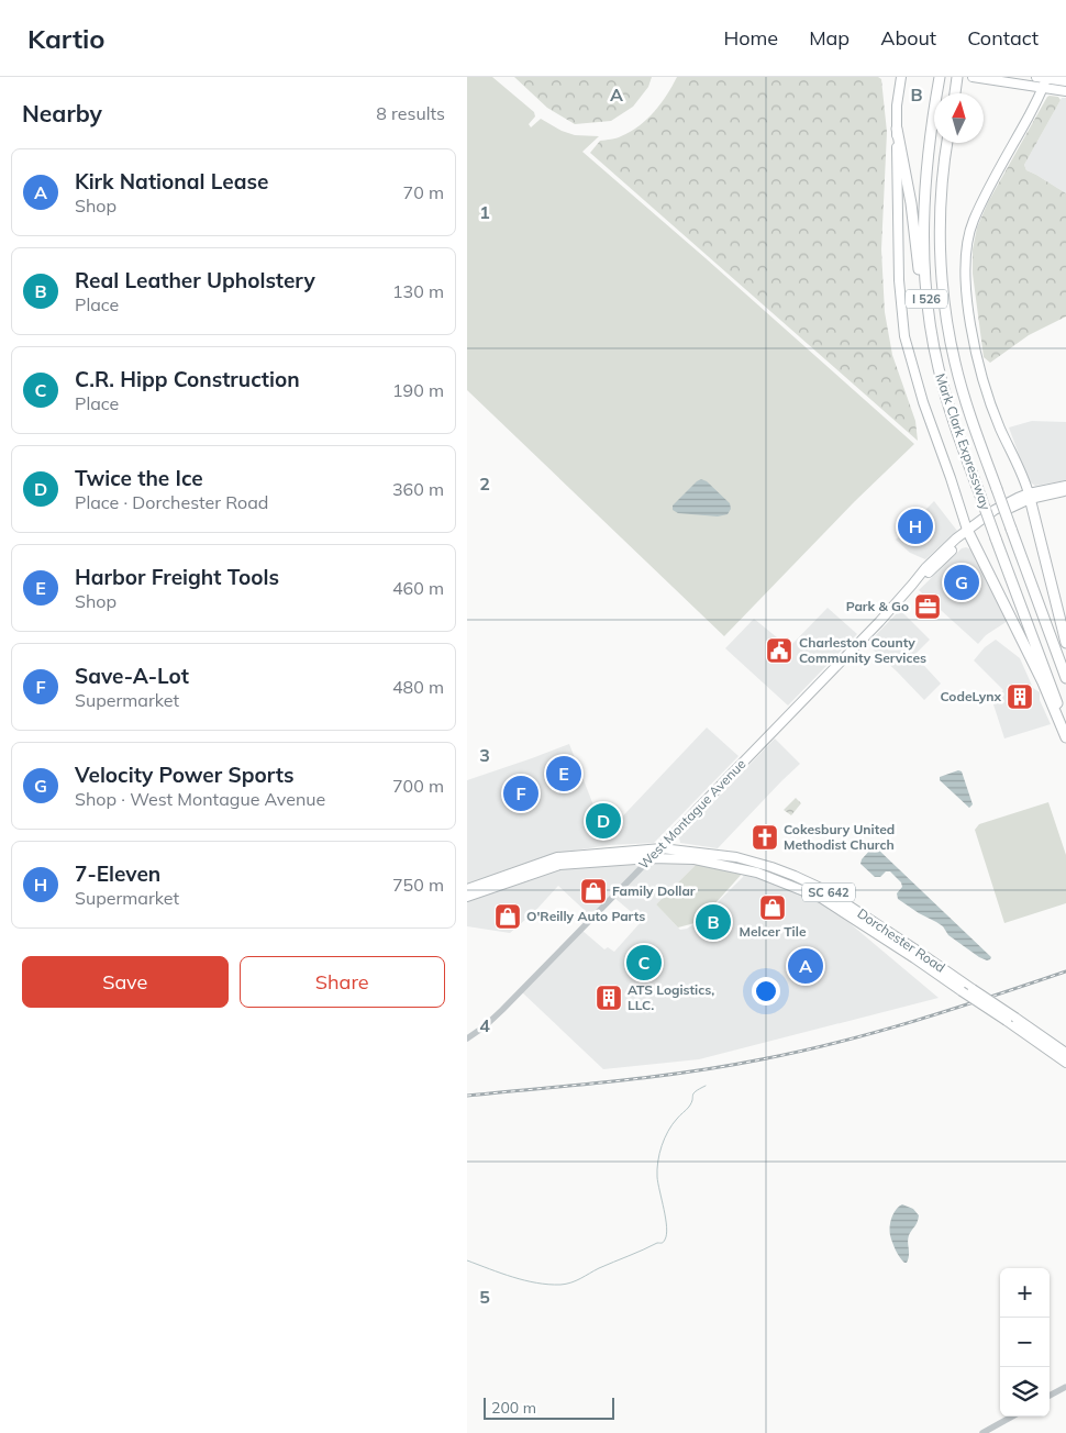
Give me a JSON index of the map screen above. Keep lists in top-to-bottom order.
{
  "streets": {
    "highway": ["I 526", "Mark Clark Expressway"],
    "main road": ["West Montague Avenue", "SC 642", "Dorchester Road"]
  },
  "crossings": [
    ["West Montague Avenue", "Dorchester Road"]
  ],
  "places": {
    "office": ["Park & Go"],
    "public building": ["Charleston County Community Services"],
    "building": ["CodeLynx", "ATS Logistics, LLC."],
    "church": ["Cokesbury United Methodist Church"],
    "shop": ["Family Dollar", "Melcer Tile", "O'Reilly Auto Parts"]
  },
  "scale_bar": "200 m",
  "north": "top",
  "page": {
    "header": "Kartio",
    "nav": [
      "Home",
      "Map",
      "About",
      "Contact"
    ],
    "heading": ["Nearby", "8 results"],
    "list": [
      {
        "mark": "A",
        "name": "Kirk National Lease",
        "note": "Shop",
        "value": "70 m"
      },
      {
        "mark": "B",
        "name": "Real Leather Upholstery",
        "note": "Place",
        "value": "130 m"
      },
      {
        "mark": "C",
        "name": "C.R. Hipp Construction",
        "note": "Place",
        "value": "190 m"
      },
      {
        "mark": "D",
        "name": "Twice the Ice",
        "note": "Place · Dorchester Road",
        "value": "360 m"
      },
      {
        "mark": "E",
        "name": "Harbor Freight Tools",
        "note": "Shop",
        "value": "460 m"
      },
      {
        "mark": "F",
        "name": "Save-A-Lot",
        "note": "Supermarket",
        "value": "480 m"
      },
      {
        "mark": "G",
        "name": "Velocity Power Sports",
        "note": "Shop · West Montague Avenue",
        "value": "700 m"
      },
      {
        "mark": "H",
        "name": "7-Eleven",
        "note": "Supermarket",
        "value": "750 m"
      }
    ],
    "pins": [
      "H",
      "G",
      "E",
      "F",
      "D",
      "B",
      "C",
      "A"
    ],
    "buttons": ["Save", "Share"],
    "map_buttons": ["+", "−"],
    "scale": "200 m"
  },
  "grid": {
    "columns": ["A", "B"],
    "rows": [
      "1",
      "2",
      "3",
      "4",
      "5"
    ]
  }
}
